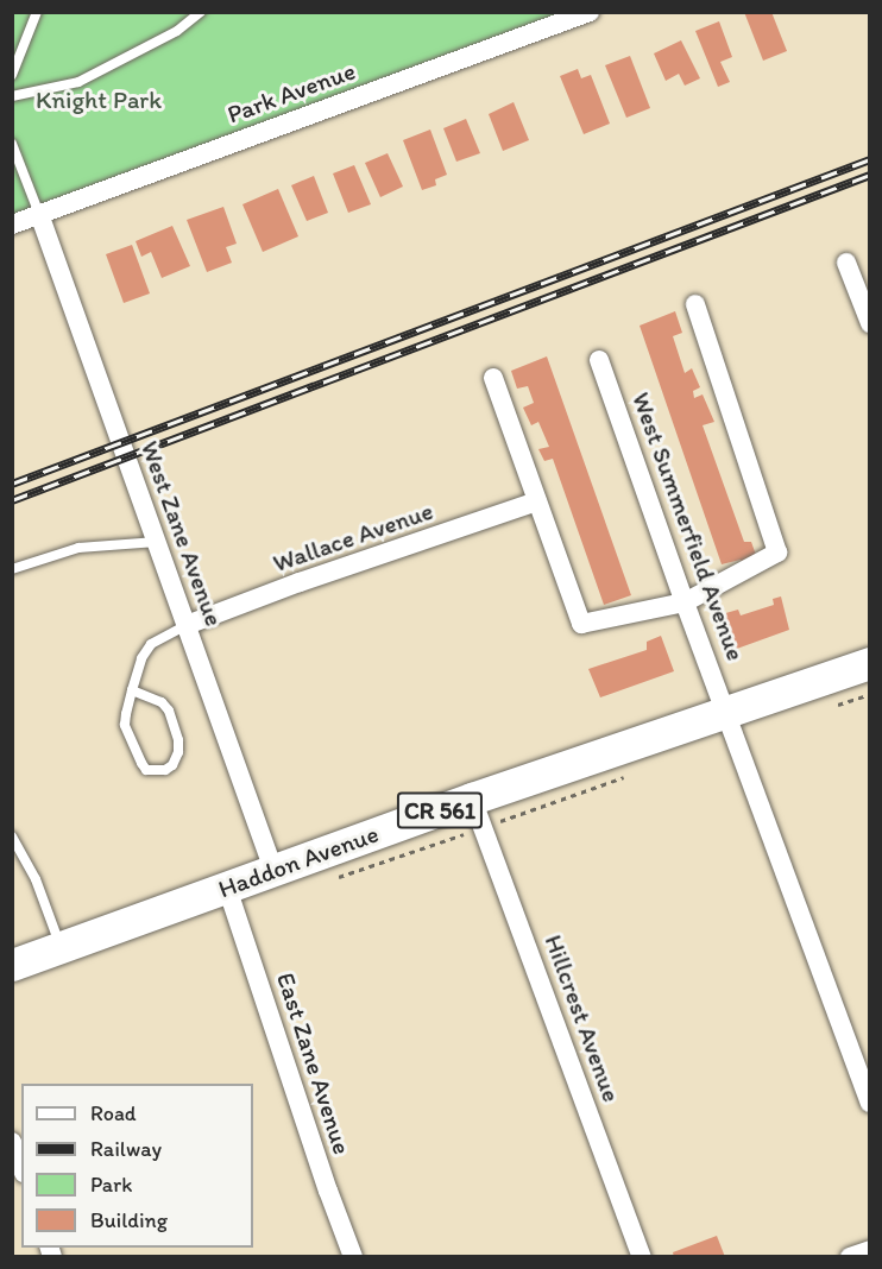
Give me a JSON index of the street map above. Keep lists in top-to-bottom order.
{
  "streets": {
    "main road": ["CR 561", "Haddon Avenue"],
    "street": [
      "Park Avenue",
      "West Summerfield Avenue",
      "West Zane Avenue",
      "Wallace Avenue",
      "Hillcrest Avenue",
      "East Zane Avenue"
    ]
  },
  "crossings": [
    ["Park Avenue", "West Zane Avenue"],
    ["West Summerfield Avenue", "Haddon Avenue"],
    ["West Zane Avenue", "Wallace Avenue"],
    ["West Zane Avenue", "Haddon Avenue"],
    ["Haddon Avenue", "Hillcrest Avenue"],
    ["Haddon Avenue", "East Zane Avenue"]
  ],
  "parks": ["Knight Park"],
  "legend": [
    "Road",
    "Railway",
    "Park",
    "Building"
  ]
}
